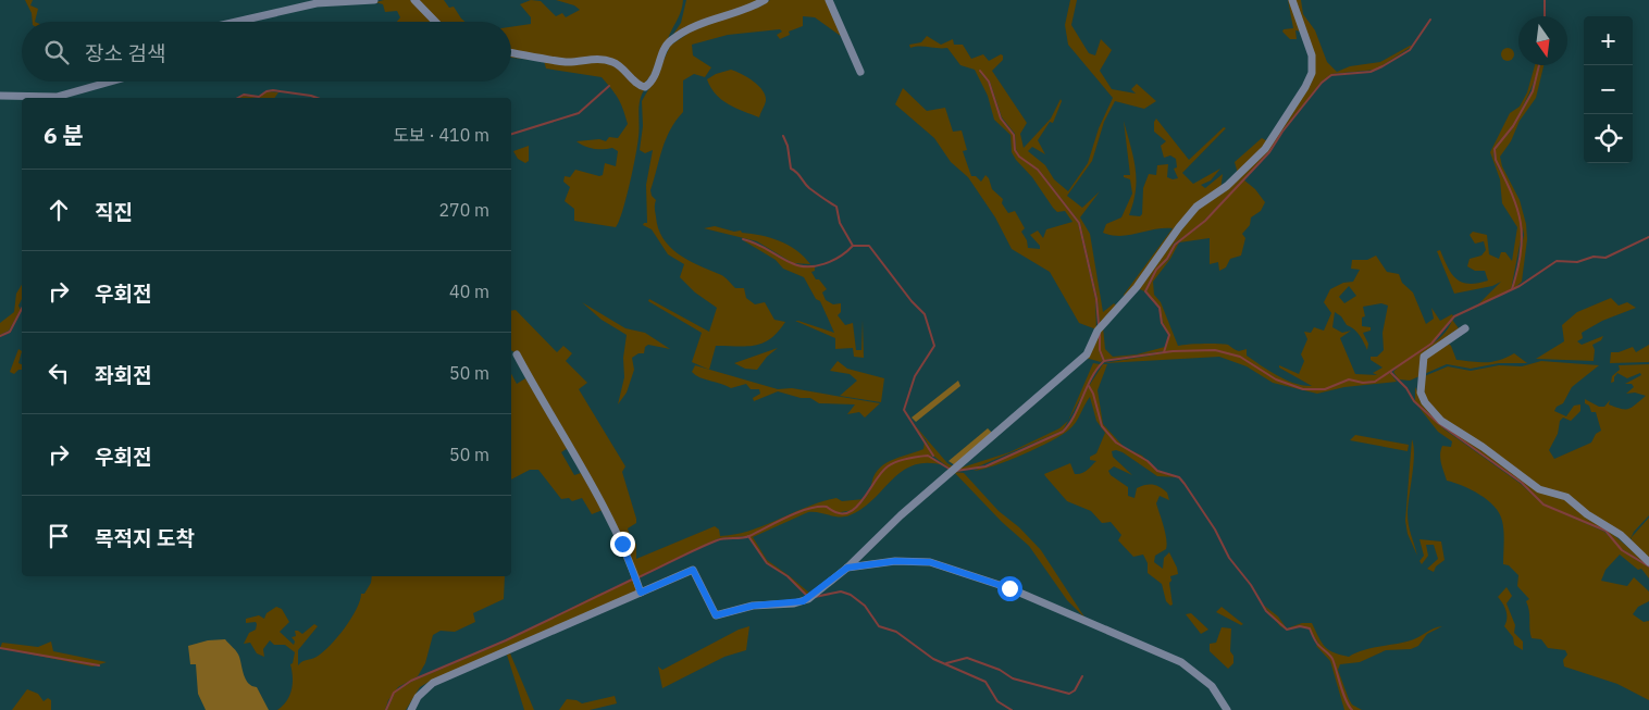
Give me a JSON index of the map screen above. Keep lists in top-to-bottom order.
{
  "north": "bottom",
  "page": {
    "map_buttons": ["+", "−"],
    "search": "장소 검색",
    "heading": ["6 분", "도보 · 410 m"],
    "list": [
      ["직진", "270 m"],
      ["우회전", "40 m"],
      ["좌회전", "50 m"],
      ["우회전", "50 m"],
      "목적지 도착"
    ]
  }
}
